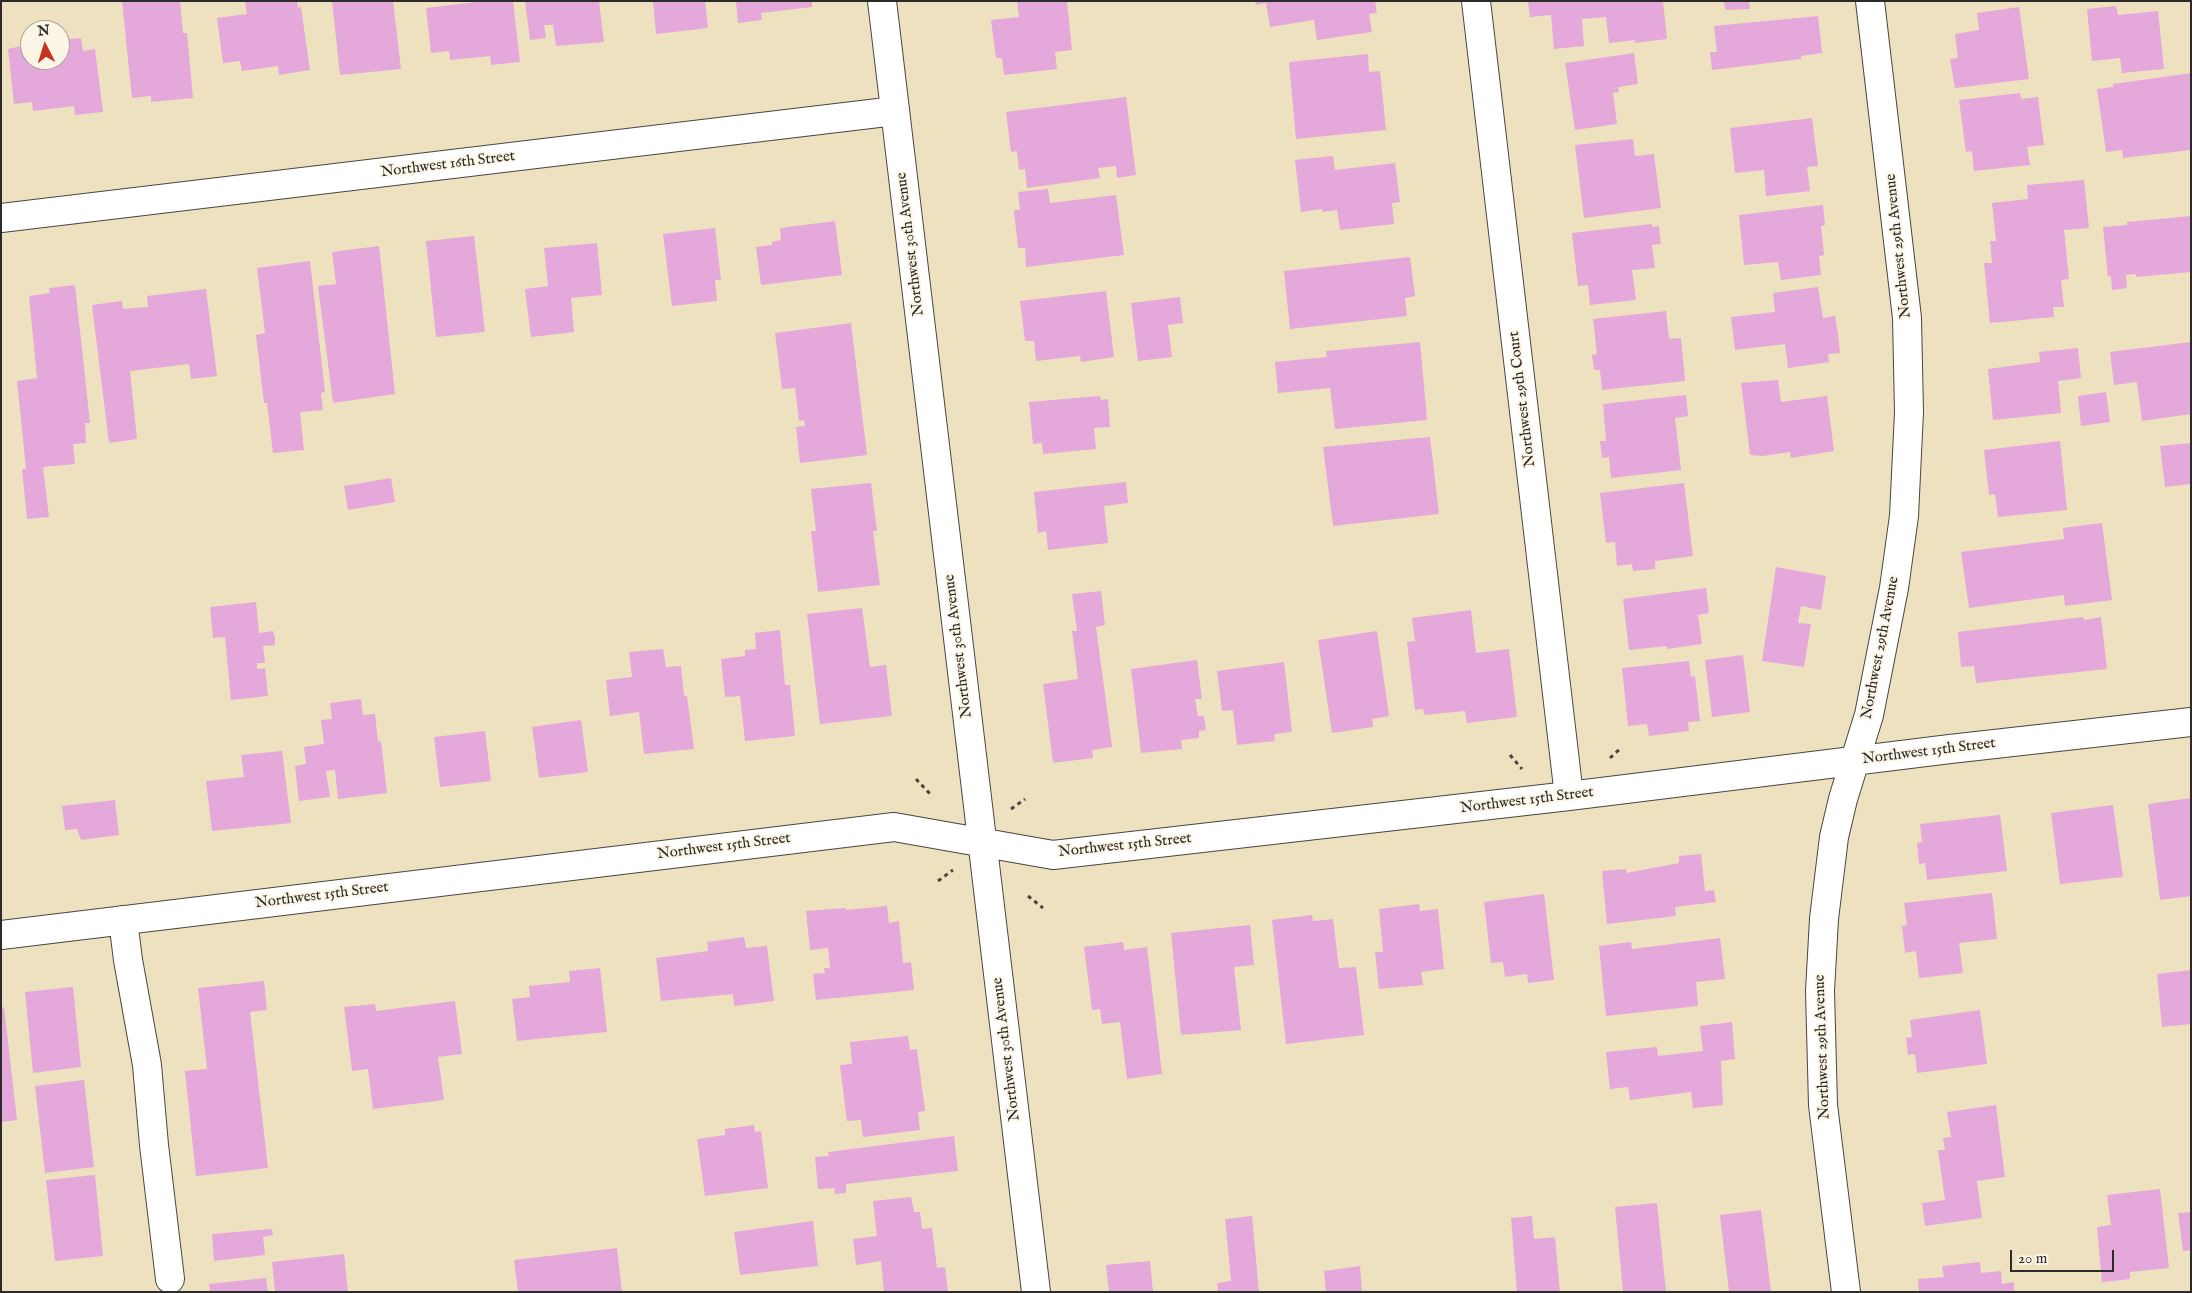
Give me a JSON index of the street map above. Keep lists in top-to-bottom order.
{
  "streets": {
    "street": [
      "Northwest 16th Street",
      "Northwest 30th Avenue",
      "Northwest 29th Avenue",
      "Northwest 29th Court",
      "Northwest 15th Street"
    ]
  },
  "crossings": [
    ["Northwest 16th Street", "Northwest 30th Avenue"],
    ["Northwest 30th Avenue", "Northwest 15th Street"],
    ["Northwest 29th Avenue", "Northwest 15th Street"],
    ["Northwest 29th Court", "Northwest 15th Street"]
  ],
  "scale_bar": "20 m",
  "north": "top"
}
